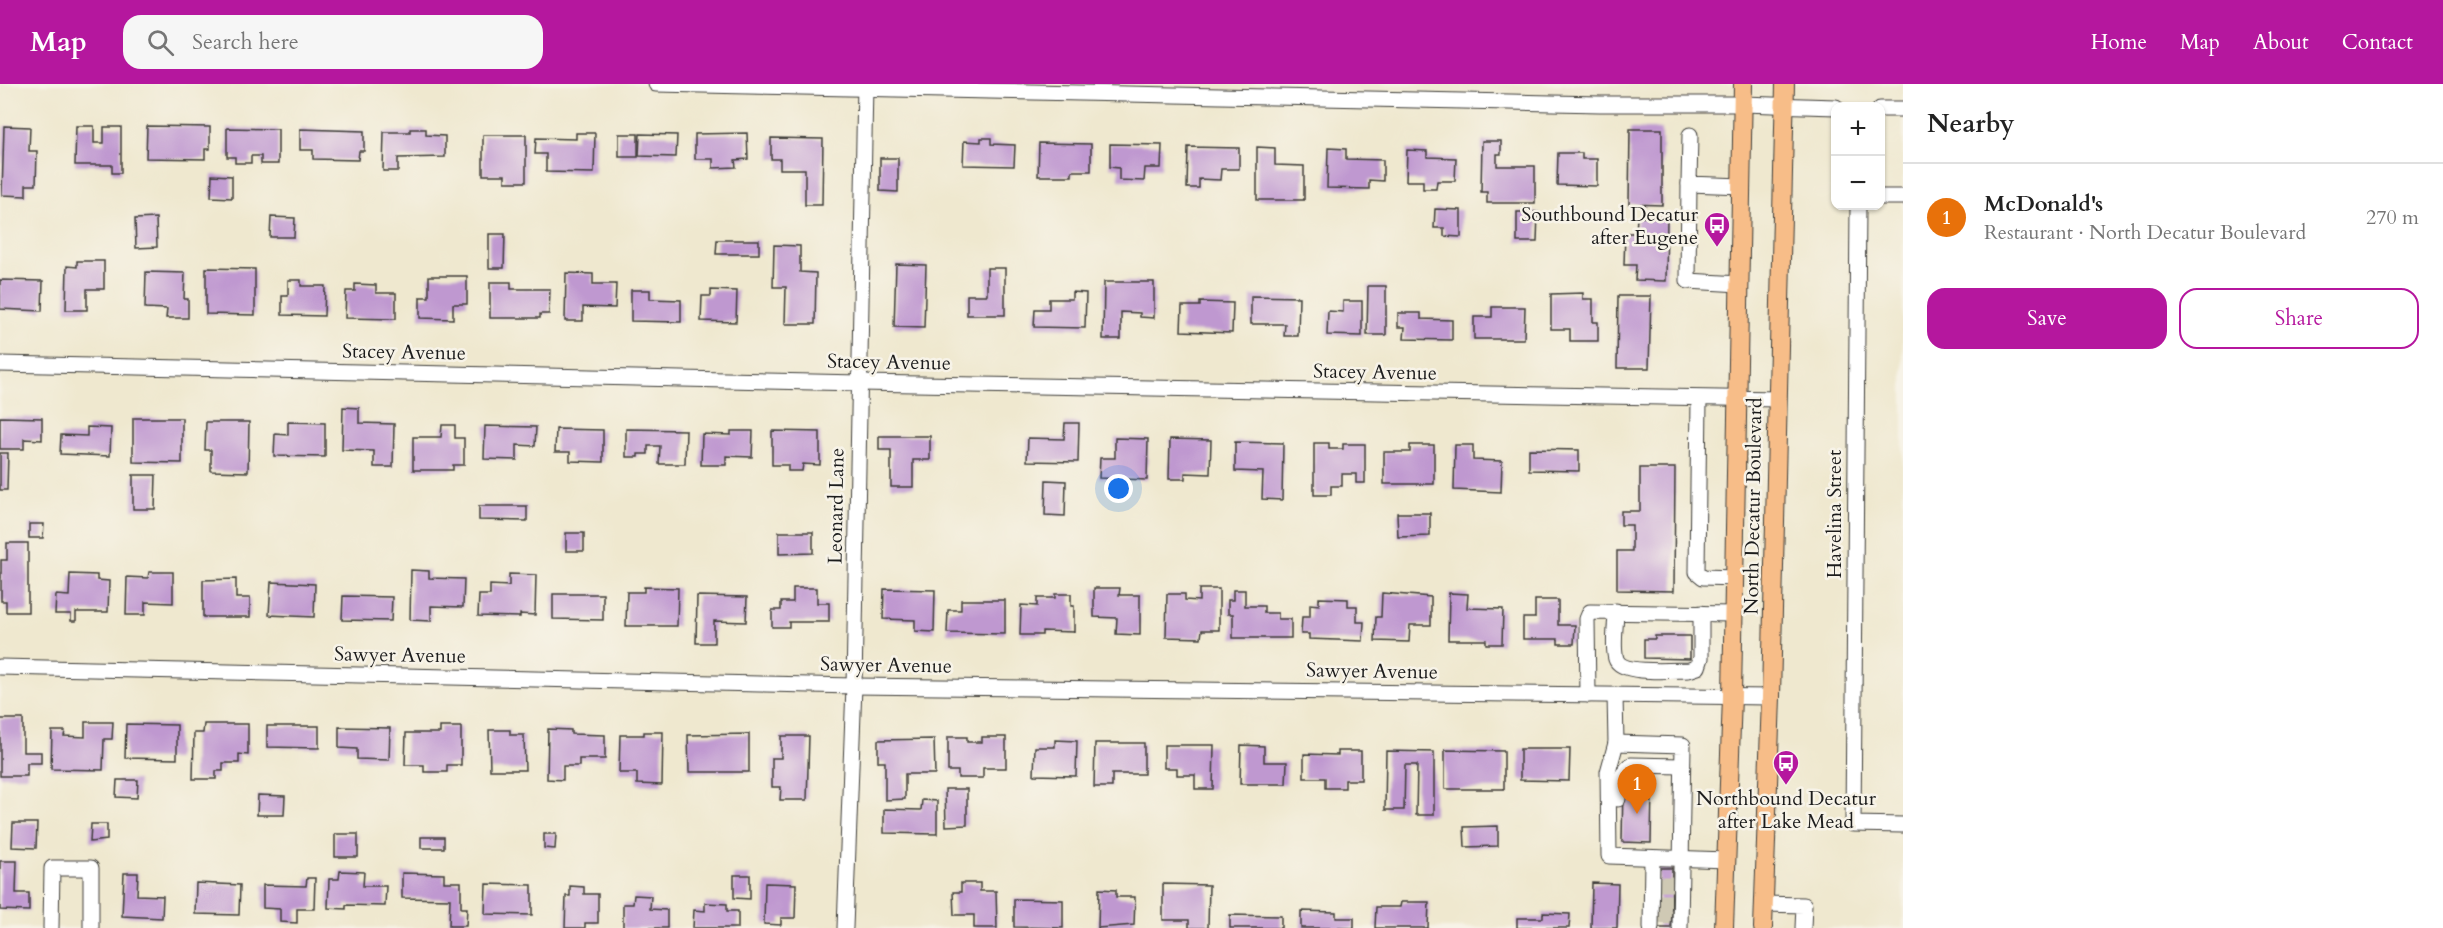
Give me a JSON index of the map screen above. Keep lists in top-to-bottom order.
{
  "streets": {
    "main road": ["North Decatur Boulevard"],
    "street": [
      "Stacey Avenue",
      "Leonard Lane",
      "Havelina Street",
      "Sawyer Avenue"
    ]
  },
  "crossings": [
    ["Stacey Avenue", "Leonard Lane"],
    ["Stacey Avenue", "North Decatur Boulevard"],
    ["Leonard Lane", "Sawyer Avenue"],
    ["North Decatur Boulevard", "Sawyer Avenue"]
  ],
  "places": {
    "bus stop": ["Southbound Decatur after Eugene", "Northbound Decatur after Lake Mead"]
  },
  "page": {
    "header": "Map",
    "search": "Search here",
    "nav": [
      "Home",
      "Map",
      "About",
      "Contact"
    ],
    "heading": "Nearby",
    "map_buttons": ["+", "−"],
    "list": [
      {
        "mark": "1",
        "name": "McDonald's",
        "note": "Restaurant · North Decatur Boulevard",
        "value": "270 m"
      }
    ],
    "buttons": ["Save", "Share"],
    "pins": "1"
  }
}
